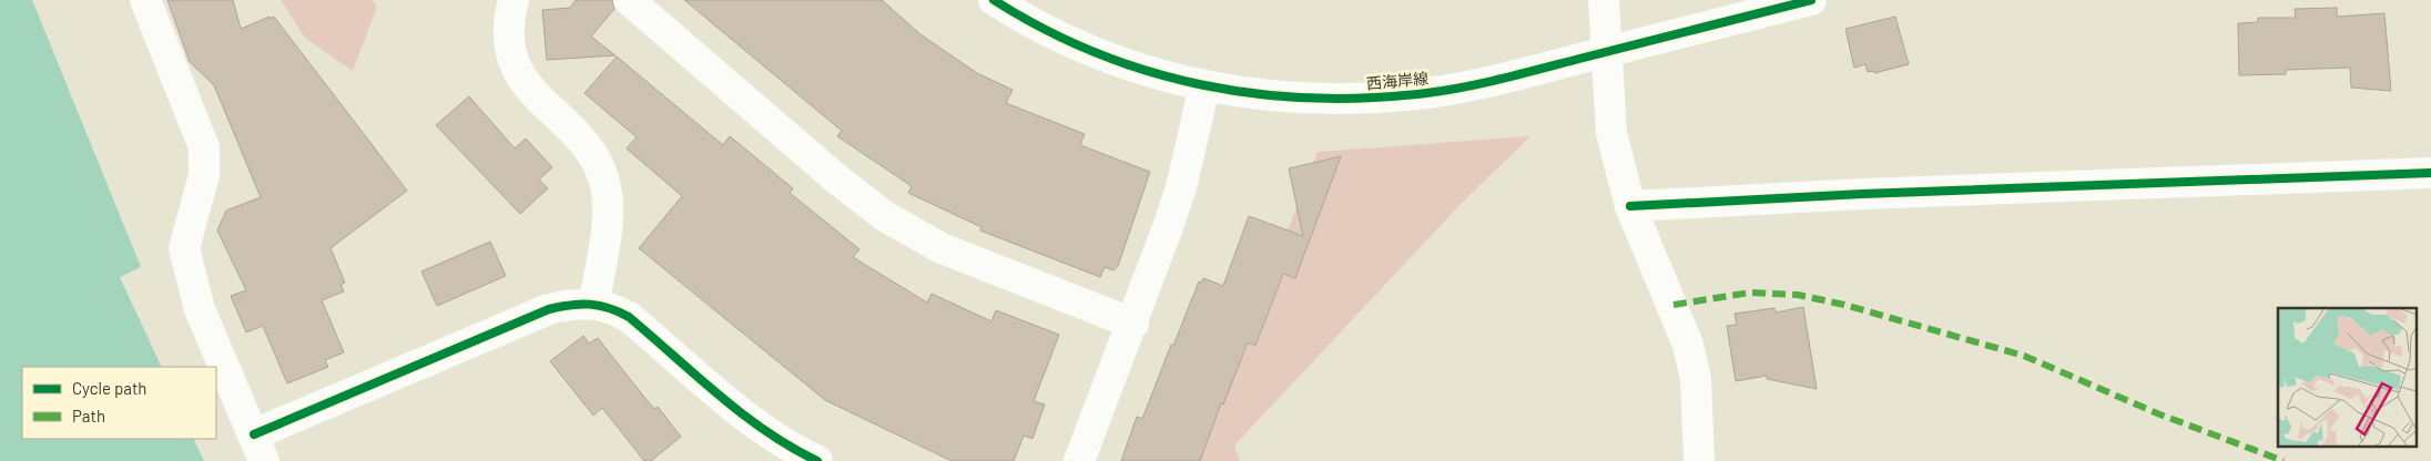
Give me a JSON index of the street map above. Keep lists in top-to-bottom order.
{
  "streets": {
    "street": ["西海岸線"]
  },
  "legend": ["Cycle path", "Path"]
}
